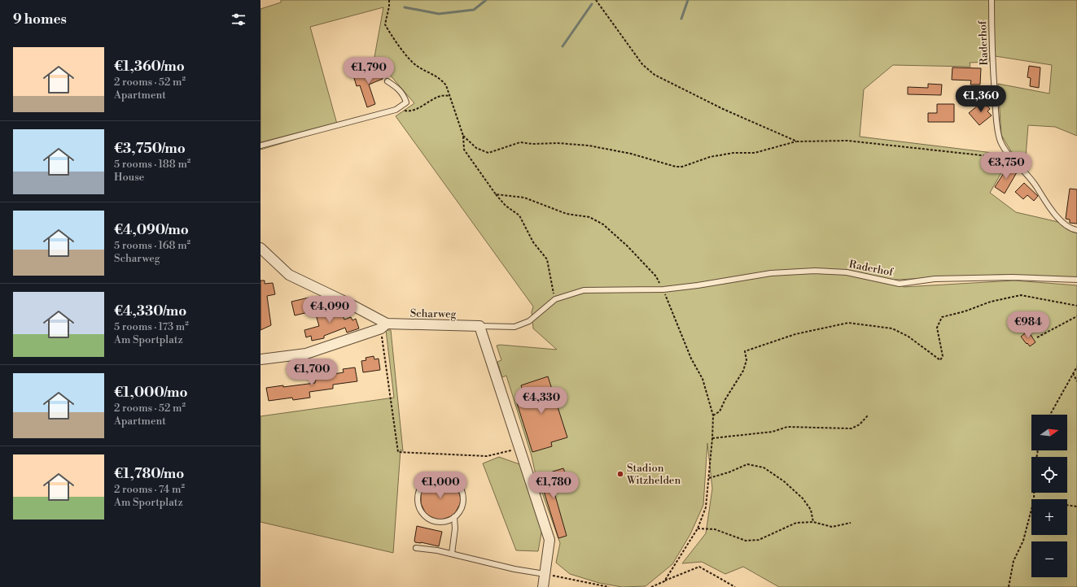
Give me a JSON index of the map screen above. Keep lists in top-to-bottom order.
{
  "streets": {
    "street": ["Scharweg"],
    "lane": ["Raderhof"]
  },
  "places": ["Stadion Witzhelden"],
  "north": "right",
  "page": {
    "heading": "9 homes",
    "list": [
      {
        "name": "€1,360/mo",
        "note": "2 rooms · 52 m² · Apartment"
      },
      {
        "name": "€3,750/mo",
        "note": "5 rooms · 188 m² · House"
      },
      {
        "name": "€4,090/mo",
        "note": "5 rooms · 168 m² · Scharweg"
      },
      {
        "name": "€4,330/mo",
        "note": "5 rooms · 173 m² · Am Sportplatz"
      },
      {
        "name": "€1,000/mo",
        "note": "2 rooms · 52 m² · Apartment"
      },
      {
        "name": "€1,780/mo",
        "note": "2 rooms · 74 m² · Am Sportplatz"
      }
    ],
    "price": [
      "€1,790",
      "€1,360",
      "€3,750",
      "€4,090",
      "€984",
      "€1,700",
      "€4,330",
      "€1,000",
      "€1,780"
    ],
    "map_buttons": ["+", "−"]
  }
}
